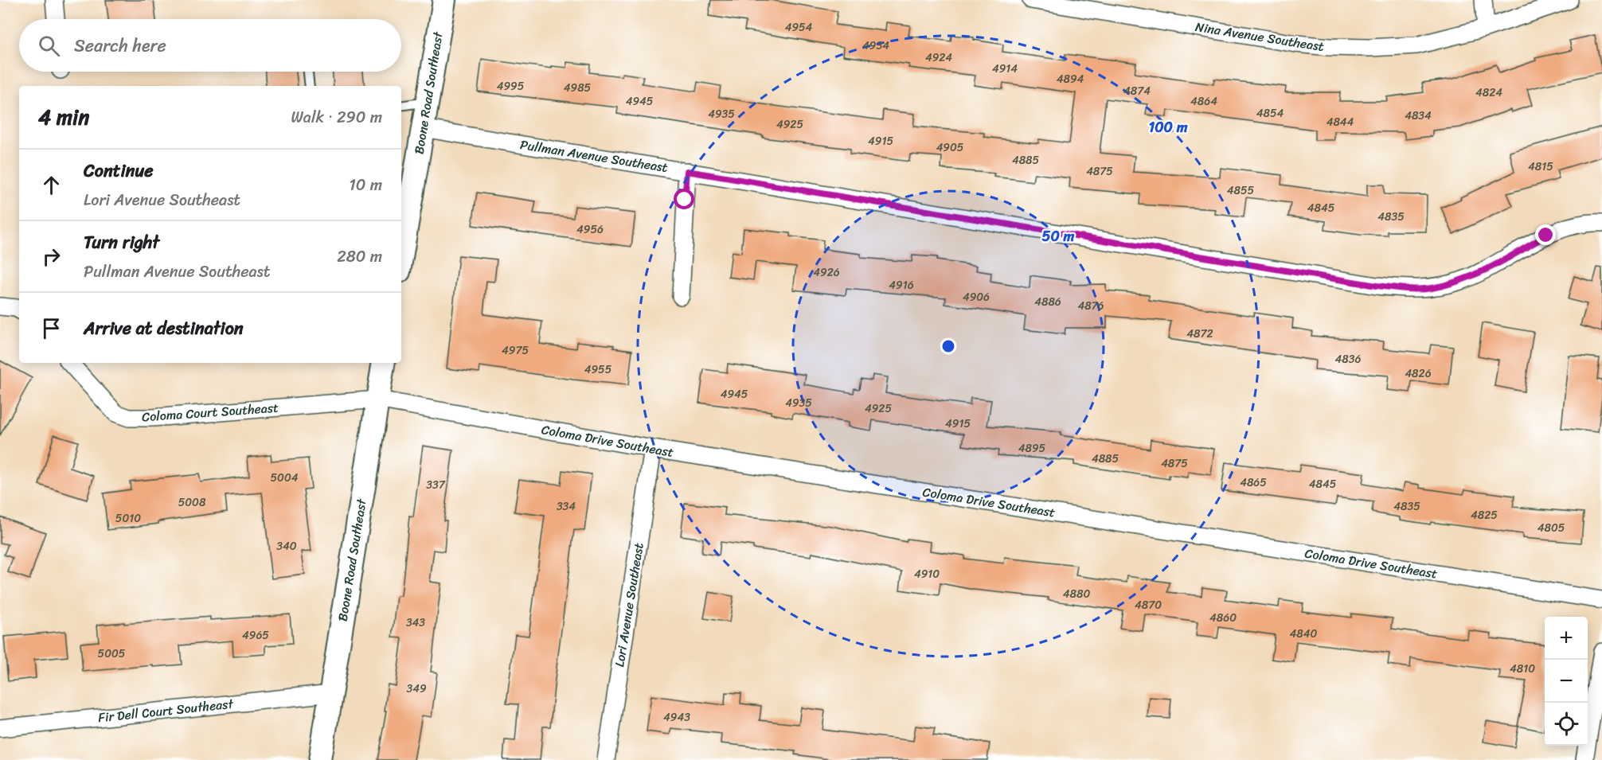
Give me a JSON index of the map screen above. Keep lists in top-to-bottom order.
{
  "streets": {
    "street": [
      "Nina Avenue Southeast",
      "Boone Road Southeast",
      "Pullman Avenue Southeast",
      "Coloma Court Southeast",
      "Coloma Drive Southeast",
      "Lori Avenue Southeast",
      "Fir Dell Court Southeast"
    ]
  },
  "crossings": [
    ["Boone Road Southeast", "Pullman Avenue Southeast"],
    ["Boone Road Southeast", "Coloma Court Southeast"],
    ["Boone Road Southeast", "Coloma Drive Southeast"],
    ["Boone Road Southeast", "Fir Dell Court Southeast"],
    ["Coloma Court Southeast", "Coloma Drive Southeast"],
    ["Coloma Drive Southeast", "Lori Avenue Southeast"]
  ],
  "house_numbers": [
    "4954",
    "4934",
    "4924",
    "4914",
    "4894",
    "4995",
    "4985",
    "4874",
    "4824",
    "4945",
    "4864",
    "4854",
    "4935",
    "4834",
    "4844",
    "4925",
    "4915",
    "4905",
    "4885",
    "4815",
    "4875",
    "4855",
    "4845",
    "4835",
    "4956",
    "4926",
    "4916",
    "4906",
    "4886",
    "4876",
    "4872",
    "4975",
    "4836",
    "4955",
    "4826",
    "4945",
    "4935",
    "4925",
    "4915",
    "4895",
    "4885",
    "4875",
    "5004",
    "4865",
    "4845",
    "337",
    "5008",
    "334",
    "4835",
    "4825",
    "5010",
    "4805",
    "340",
    "4910",
    "4880",
    "4870",
    "4860",
    "343",
    "4840",
    "4965",
    "5005",
    "4810",
    "349",
    "4943"
  ],
  "page": {
    "search": "Search here",
    "heading": ["4 min", "Walk · 290 m"],
    "list": [
      ["Continue", "Lori Avenue Southeast", "10 m"],
      ["Turn right", "Pullman Avenue Southeast", "280 m"],
      "Arrive at destination"
    ],
    "map_buttons": ["+", "−"]
  },
  "rings": ["100 m", "50 m"]
}
